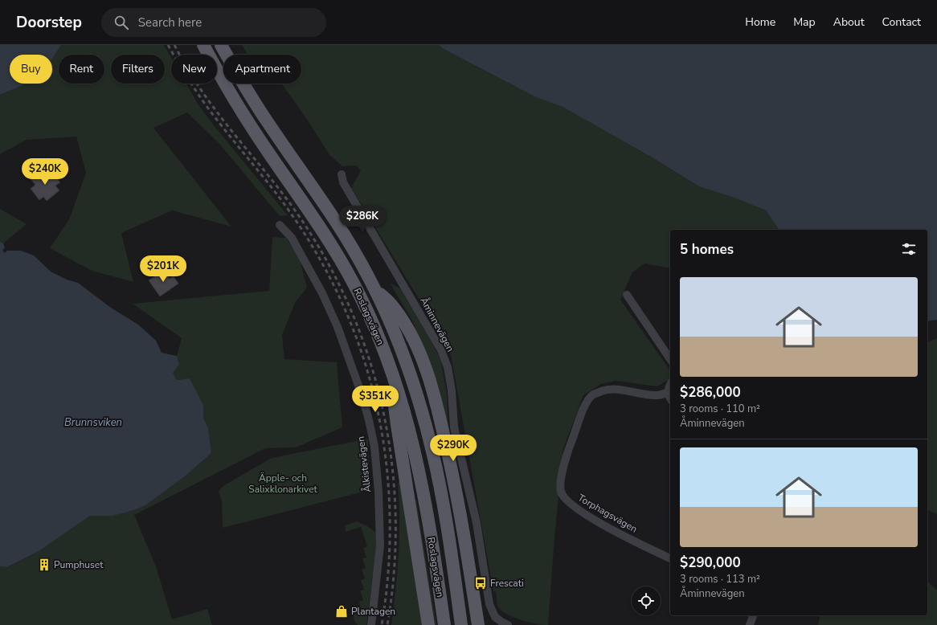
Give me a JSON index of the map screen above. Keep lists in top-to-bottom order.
{
  "streets": {
    "main road": ["Roslagsvägen"],
    "street": ["Åminnevägen", "Ålkistevägen", "Torphagsvägen"]
  },
  "water": ["Brunnsviken"],
  "parks": ["Äpple- och Salixklonarkivet"],
  "places": {
    "building": ["Pumphuset"],
    "bus stop": ["Frescati"],
    "shop": ["Plantagen"]
  },
  "page": {
    "header": "Doorstep",
    "search": "Search here",
    "nav": [
      "Home",
      "Map",
      "About",
      "Contact"
    ],
    "chip": [
      "Buy",
      "Rent",
      "Filters",
      "New",
      "Apartment"
    ],
    "price": [
      "$240K",
      "$286K",
      "$201K",
      "$351K",
      "$290K"
    ],
    "heading": "5 homes",
    "list": [
      {
        "name": "$286,000",
        "note": "3 rooms · 110 m² · Åminnevägen"
      },
      {
        "name": "$290,000",
        "note": "3 rooms · 113 m² · Åminnevägen"
      }
    ]
  }
}
